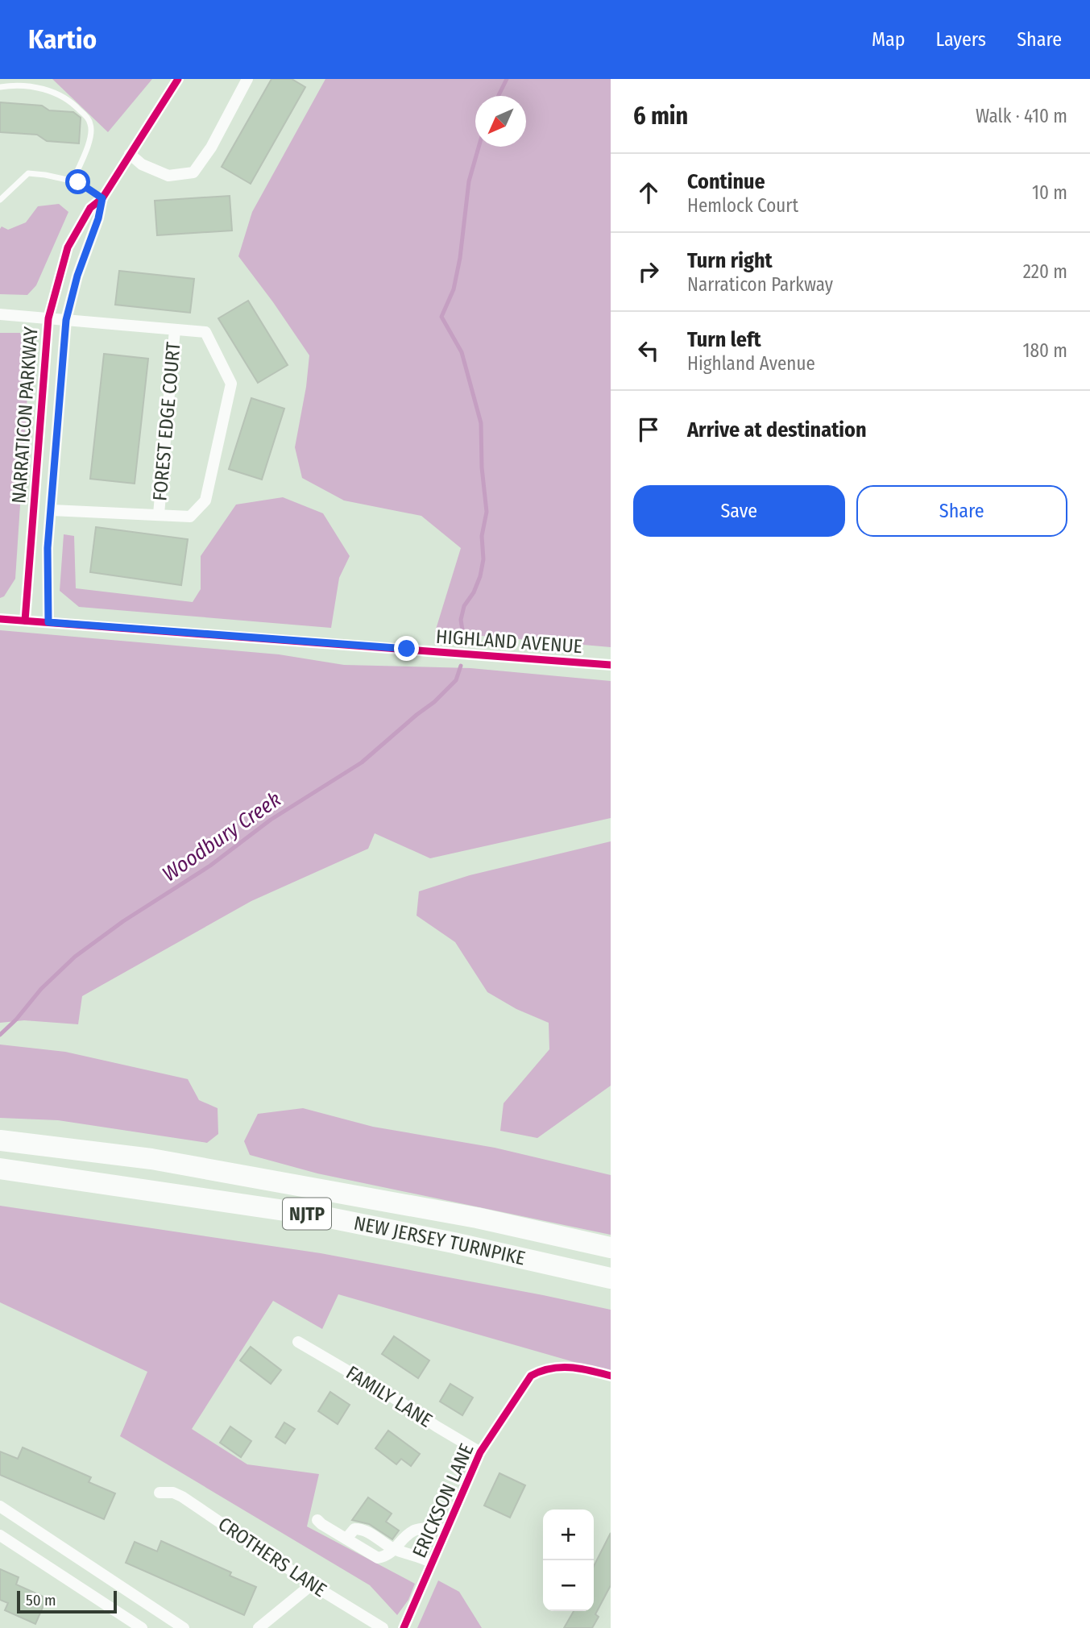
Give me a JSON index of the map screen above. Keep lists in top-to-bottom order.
{
  "streets": {
    "highway": ["NJTP", "NEW JERSEY TURNPIKE"],
    "street": [
      "NARRATICON PARKWAY",
      "FOREST EDGE COURT",
      "HIGHLAND AVENUE",
      "FAMILY LANE",
      "ERICKSON LANE",
      "CROTHERS LANE"
    ]
  },
  "crossings": [
    ["NARRATICON PARKWAY", "FOREST EDGE COURT"],
    ["NARRATICON PARKWAY", "HIGHLAND AVENUE"],
    ["FAMILY LANE", "ERICKSON LANE"]
  ],
  "water": ["Woodbury Creek"],
  "scale_bar": "50 m",
  "north": "bottom left",
  "page": {
    "header": "Kartio",
    "nav": ["Map", "Layers", "Share"],
    "heading": ["6 min", "Walk · 410 m"],
    "list": [
      ["Continue", "Hemlock Court", "10 m"],
      ["Turn right", "Narraticon Parkway", "220 m"],
      ["Turn left", "Highland Avenue", "180 m"],
      "Arrive at destination"
    ],
    "buttons": ["Save", "Share"],
    "map_buttons": ["+", "−"],
    "scale": "50 m"
  }
}
